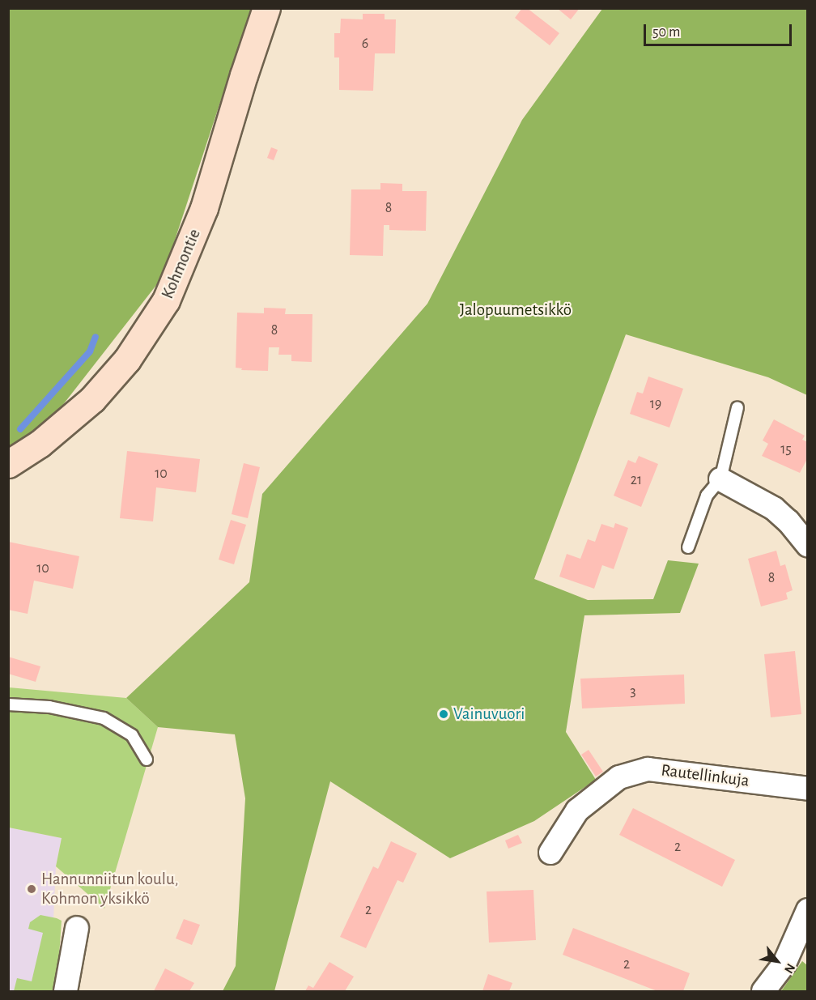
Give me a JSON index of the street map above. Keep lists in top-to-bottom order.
{
  "streets": {
    "street": ["Kohmontie", "Rautellinkuja"]
  },
  "parks": ["Jalopuumetsikkö"],
  "places": ["Vainuvuori", "Hannunniitun koulu, Kohmon yksikkö"],
  "house_numbers": [
    "6",
    "8",
    "8",
    "19",
    "15",
    "10",
    "21",
    "10",
    "8",
    "3",
    "2",
    "2",
    "2"
  ],
  "scale_bar": "50 m",
  "north": "bottom right"
}
